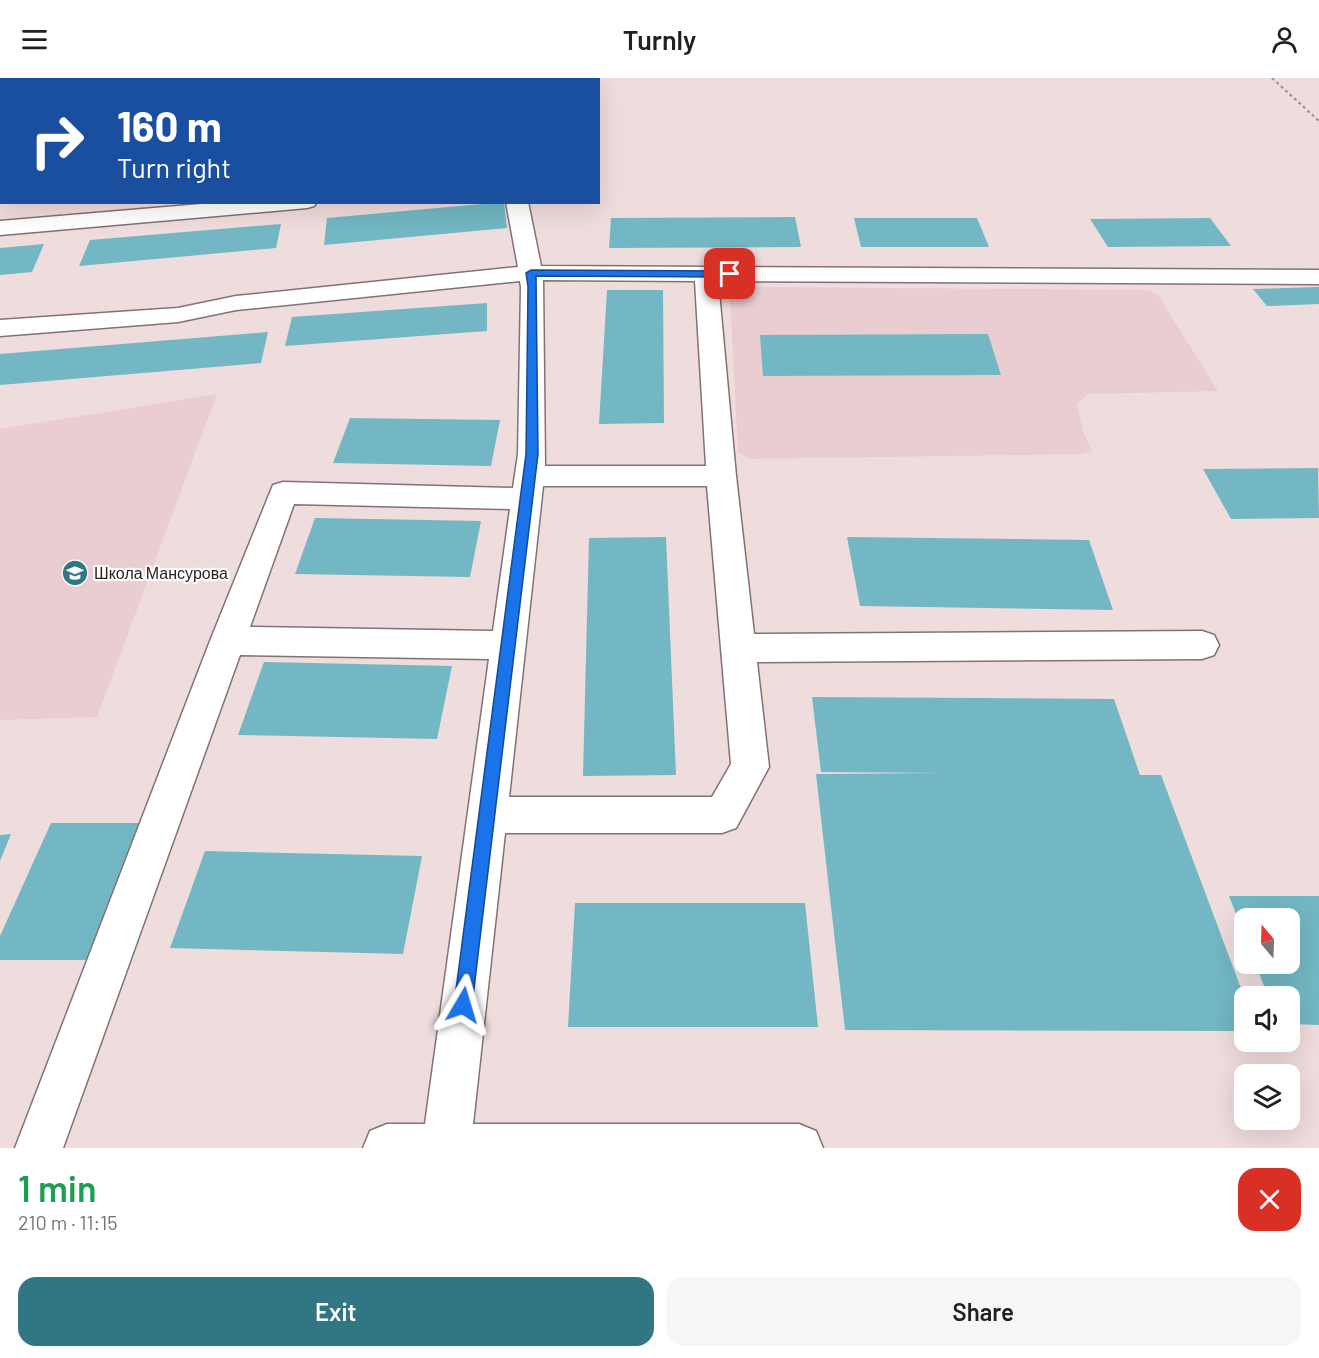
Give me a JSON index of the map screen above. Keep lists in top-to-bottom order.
{
  "places": {
    "school or university": ["Школа Мансурова"]
  },
  "north": "top",
  "page": {
    "header": "Turnly",
    "turn": ["160 m", "Turn right"],
    "heading": ["1 min", "210 m · 11:15"],
    "buttons": ["Exit", "Share"]
  }
}
